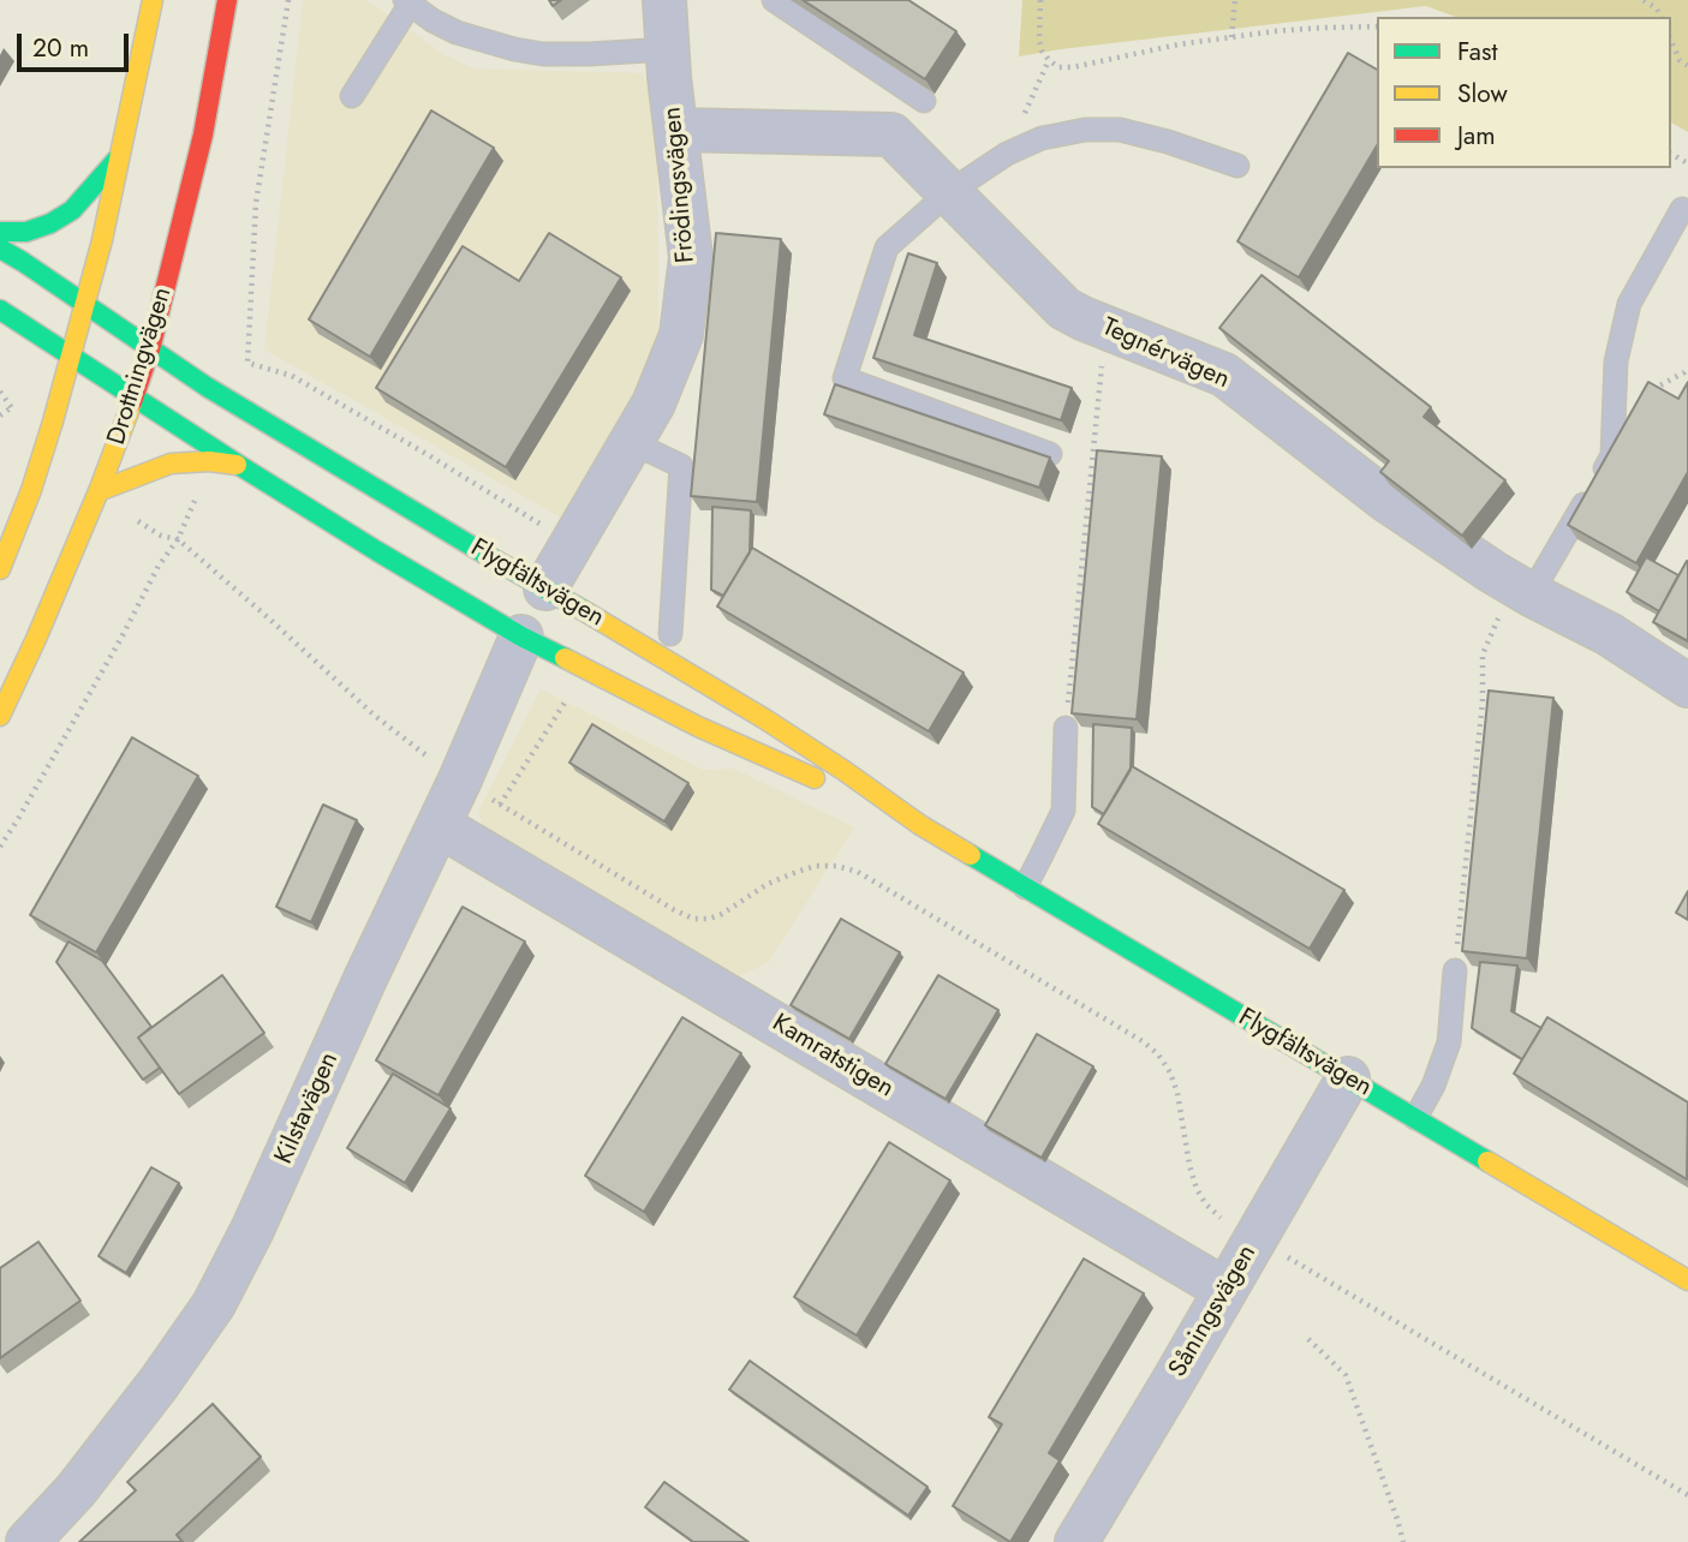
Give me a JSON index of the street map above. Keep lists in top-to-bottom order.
{
  "streets": {
    "street": [
      "Frödingsvägen",
      "Tegnérvägen",
      "Drottningvägen",
      "Flygfältsvägen",
      "Kamratstigen",
      "Kilstavägen",
      "Såningsvägen"
    ]
  },
  "crossings": [
    ["Frödingsvägen", "Tegnérvägen"],
    ["Frödingsvägen", "Flygfältsvägen"],
    ["Frödingsvägen", "Kilstavägen"],
    ["Drottningvägen", "Flygfältsvägen"],
    ["Flygfältsvägen", "Kilstavägen"],
    ["Flygfältsvägen", "Såningsvägen"],
    ["Kamratstigen", "Kilstavägen"],
    ["Kamratstigen", "Såningsvägen"]
  ],
  "legend": ["Fast", "Slow", "Jam"],
  "scale_bar": "20 m"
}
